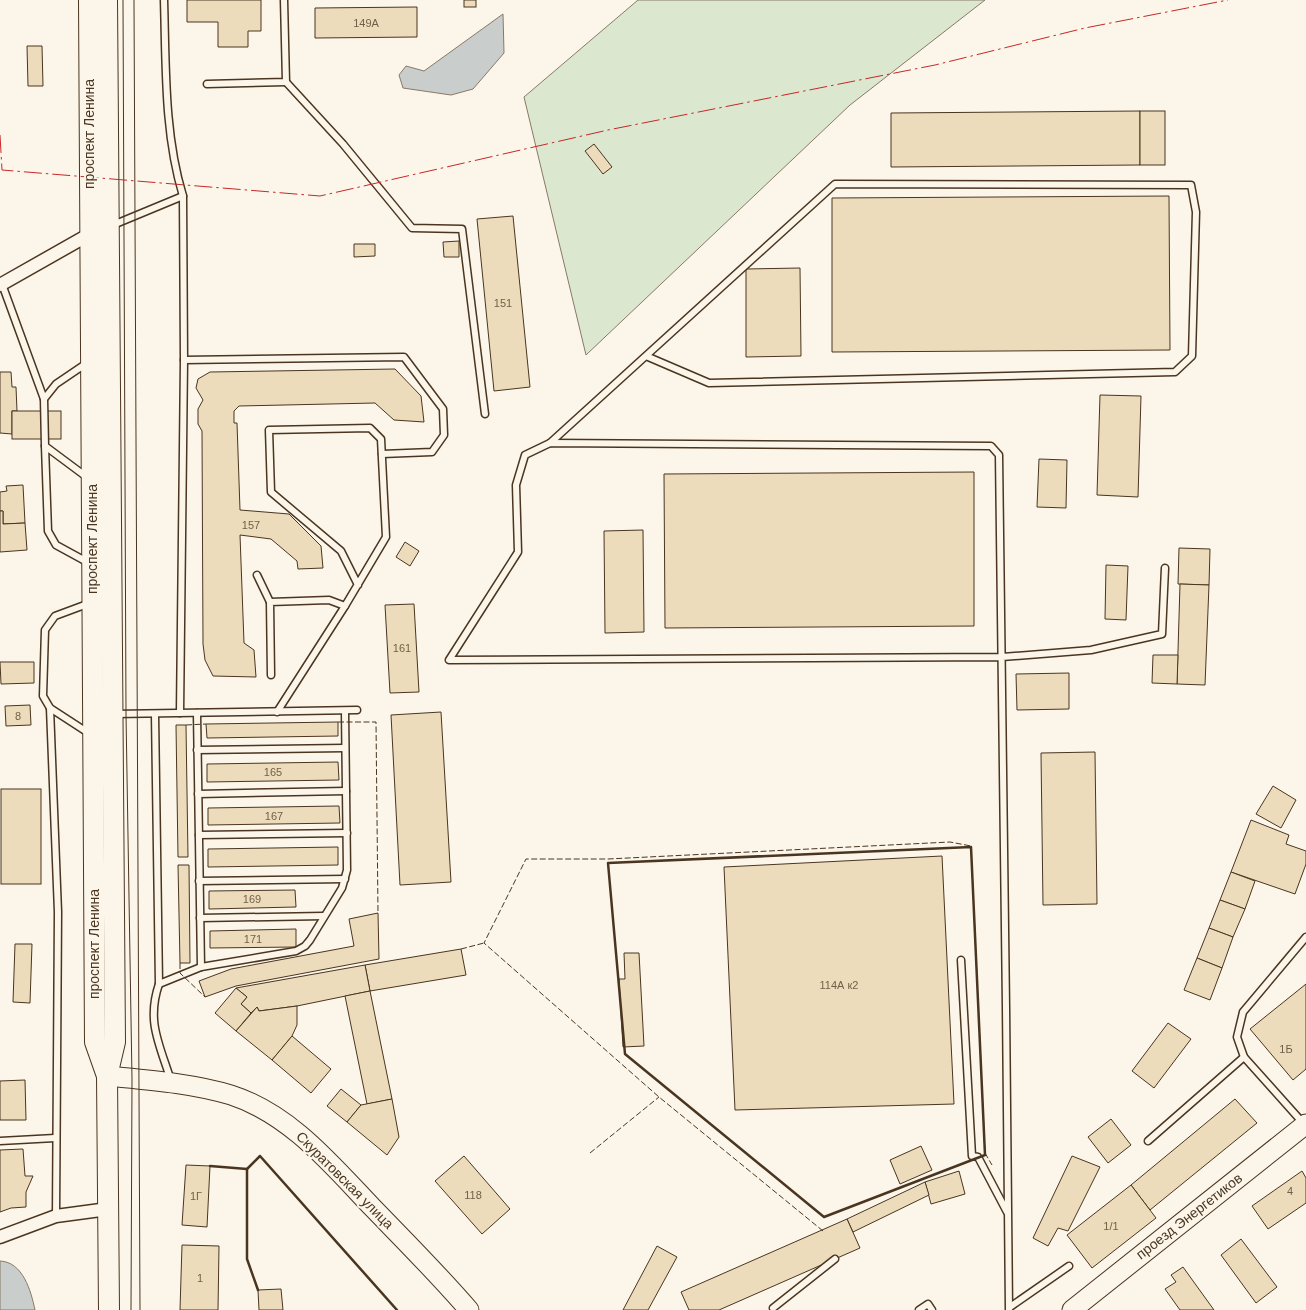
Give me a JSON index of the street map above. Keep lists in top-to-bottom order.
{
  "streets": {
    "main road": ["проспект Ленина"],
    "street": ["Скуратовская улица", "проезд Энергетиков"]
  },
  "crossings": [
    ["проспект Ленина", "Скуратовская улица"]
  ],
  "house_numbers": [
    "149А",
    "151",
    "157",
    "161",
    "8",
    "165",
    "167",
    "169",
    "171",
    "114А к2",
    "1Б",
    "4",
    "118",
    "1Г",
    "1/1",
    "1"
  ]
}
